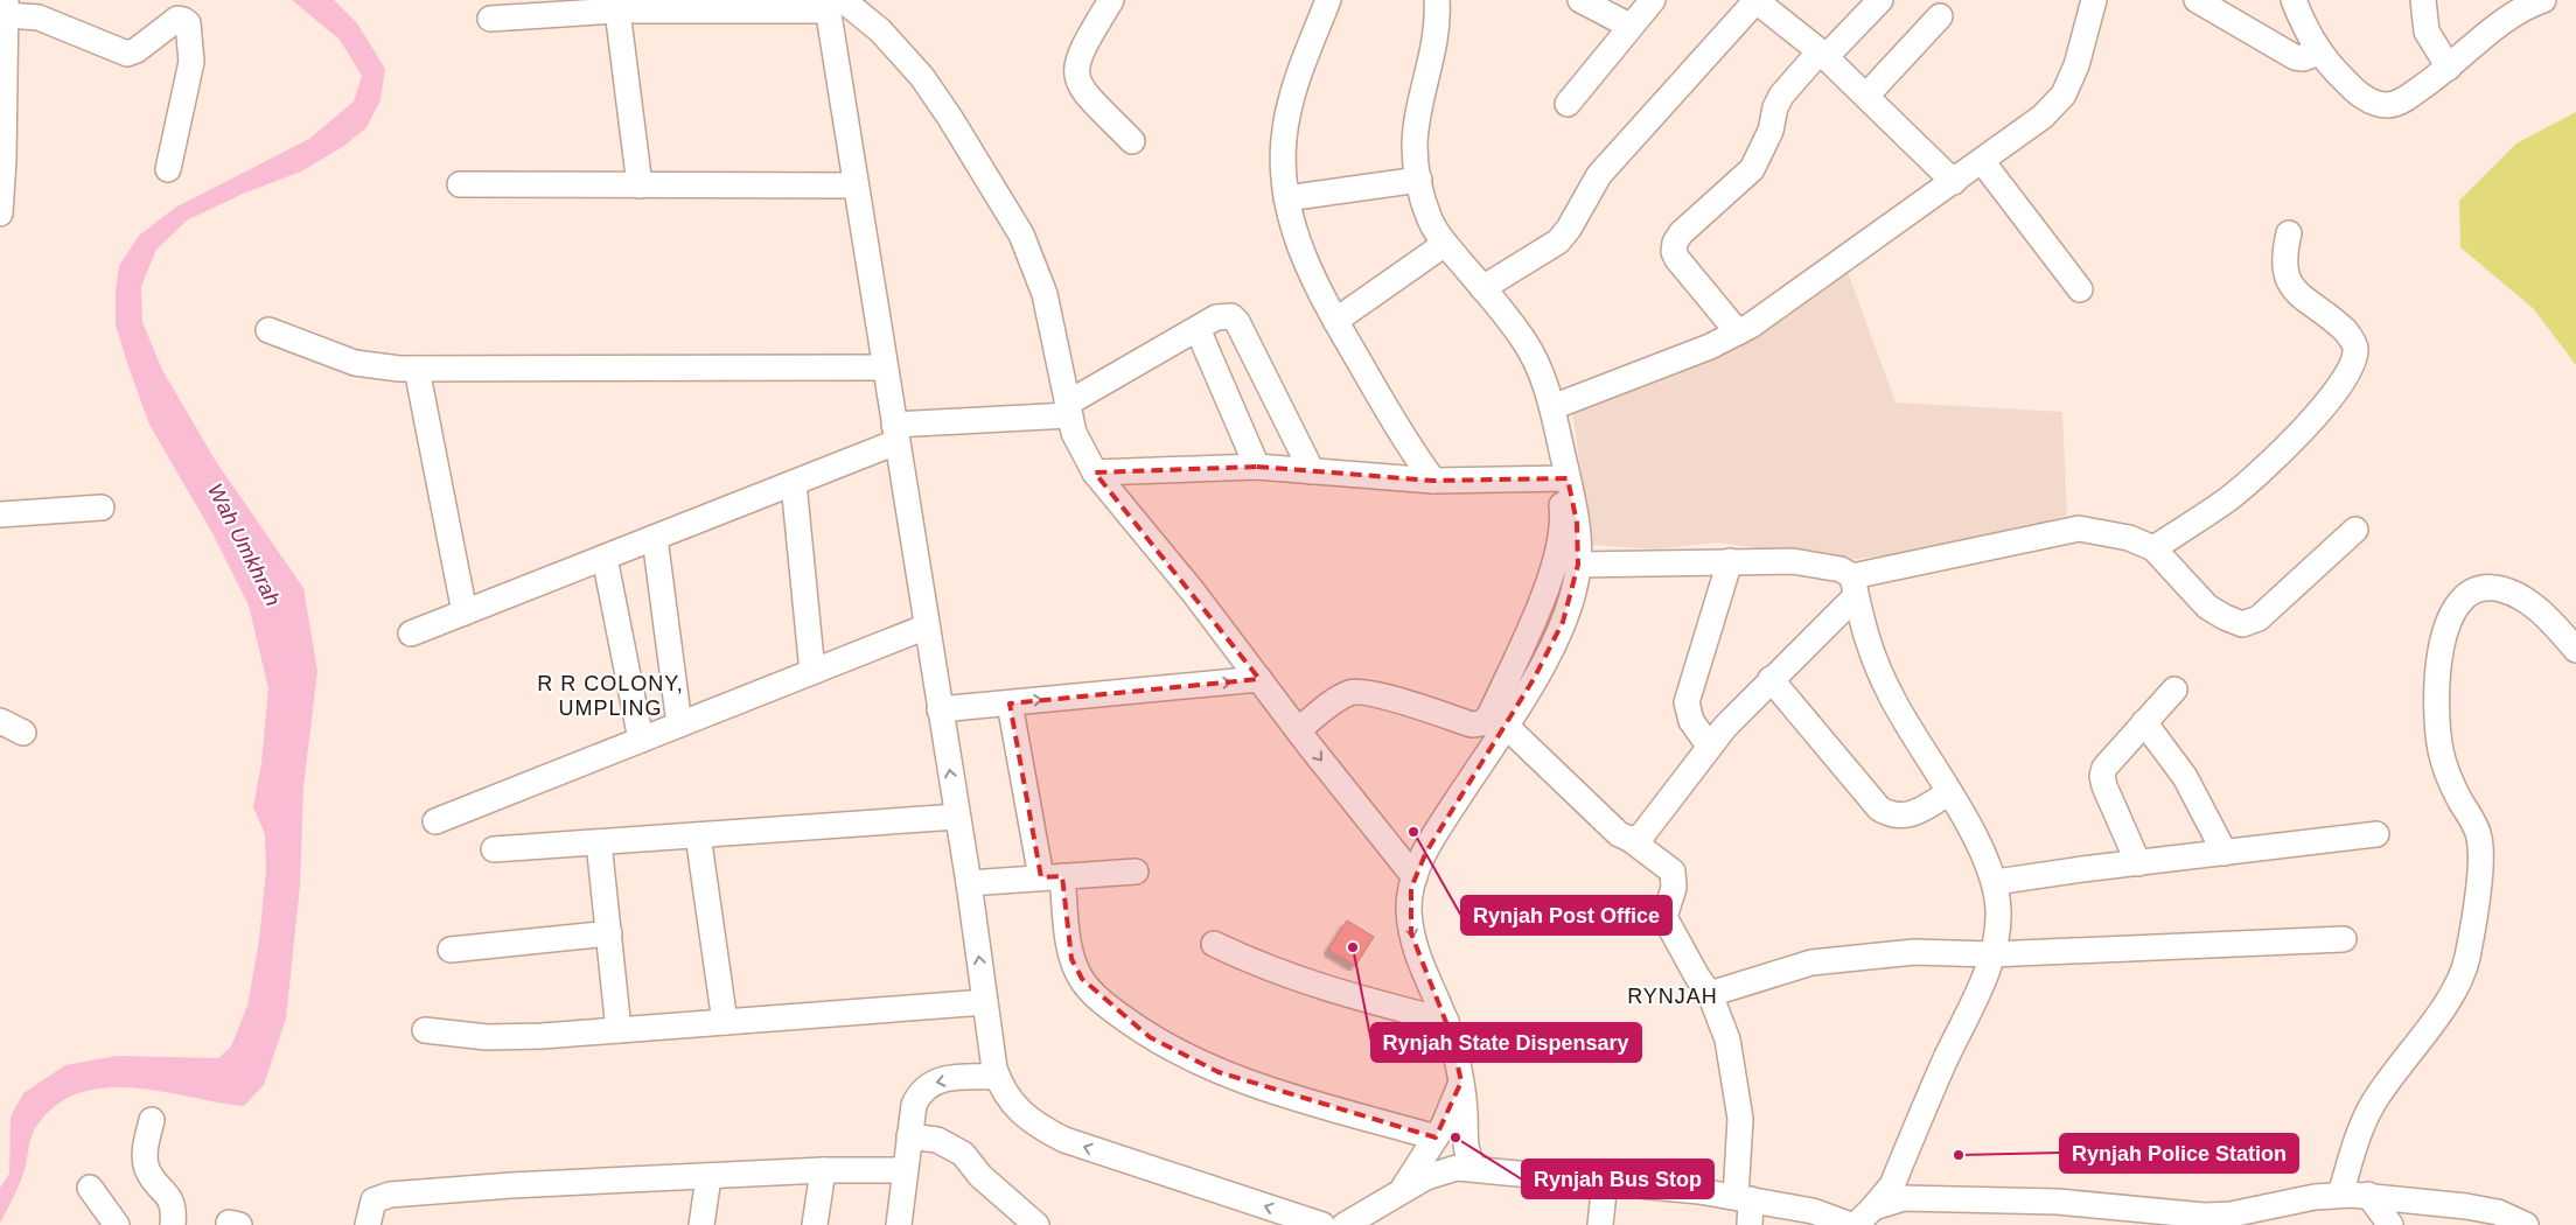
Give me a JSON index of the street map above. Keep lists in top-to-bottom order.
{
  "districts": ["R R COLONY, UMPLING", "RYNJAH"],
  "water": ["Wah Umkhrah"],
  "places": [
    "Rynjah Post Office",
    "Rynjah State Dispensary",
    "Rynjah Bus Stop",
    "Rynjah Police Station"
  ]
}
